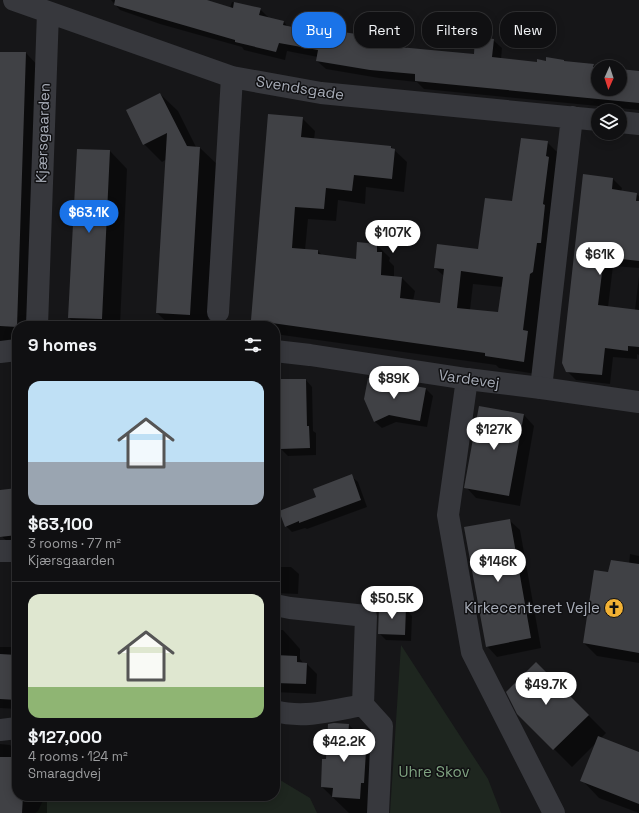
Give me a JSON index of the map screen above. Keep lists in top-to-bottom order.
{
  "streets": {
    "street": ["Svendsgade", "Kjærsgaarden", "Vardevej"]
  },
  "crossings": [
    ["Svendsgade", "Kjærsgaarden"]
  ],
  "parks": ["Uhre Skov"],
  "places": {
    "church": ["Kirkecenteret Vejle"]
  },
  "north": "bottom",
  "page": {
    "chip": [
      "Buy",
      "Rent",
      "Filters",
      "New"
    ],
    "price": [
      "$63.1K",
      "$107K",
      "$61K",
      "$89K",
      "$127K",
      "$146K",
      "$50.5K",
      "$49.7K",
      "$42.2K"
    ],
    "heading": "9 homes",
    "list": [
      {
        "name": "$63,100",
        "note": "3 rooms · 77 m² · Kjærsgaarden"
      },
      {
        "name": "$127,000",
        "note": "4 rooms · 124 m² · Smaragdvej"
      }
    ]
  }
}
